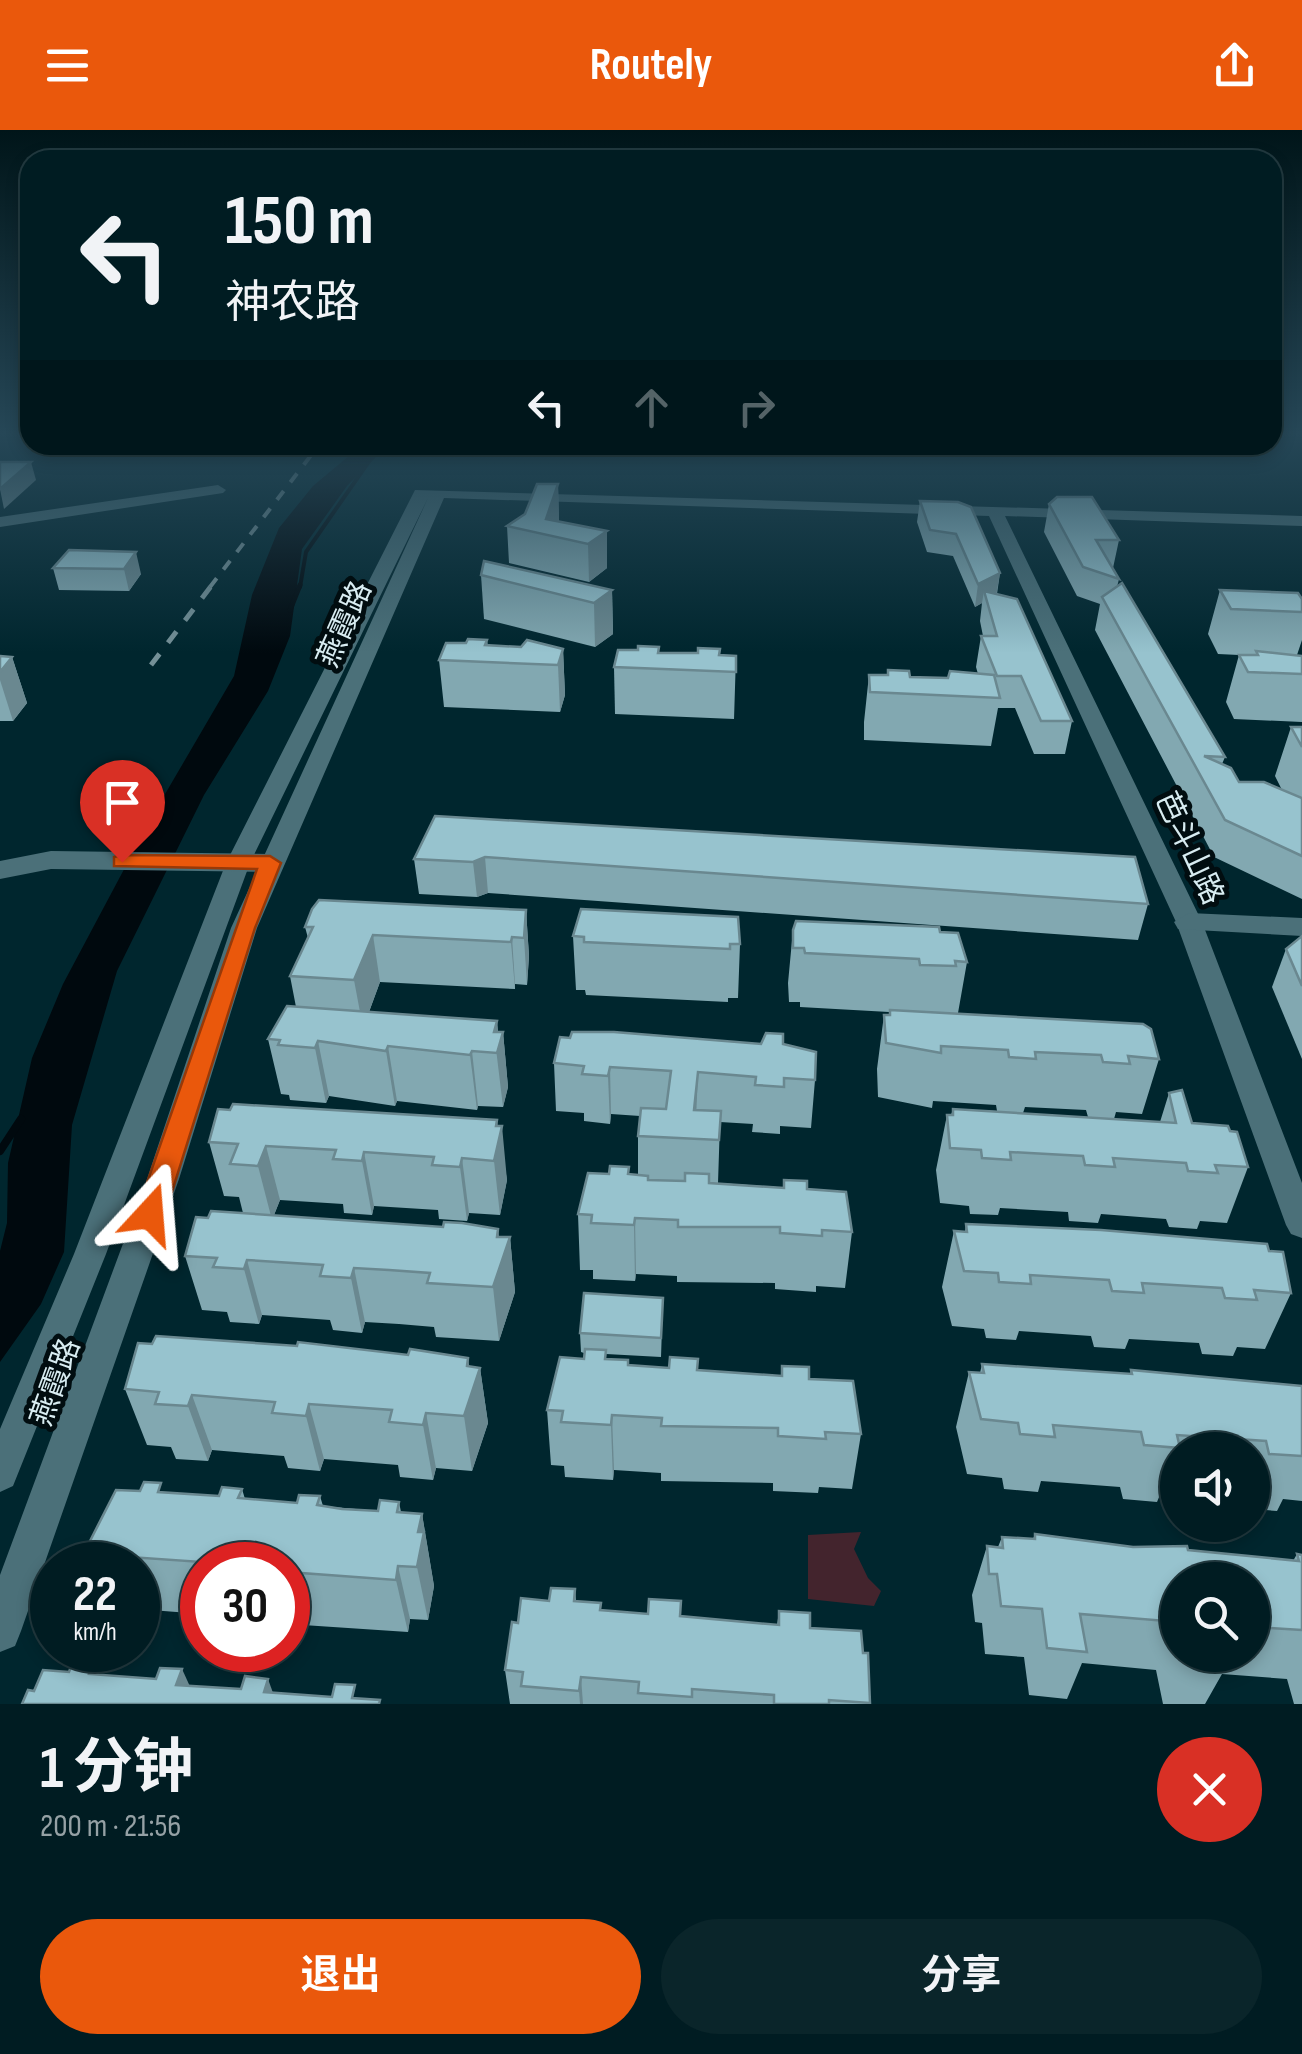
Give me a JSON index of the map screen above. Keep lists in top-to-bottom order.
{
  "streets": {
    "street": ["燕霞路", "芭斗山路"]
  },
  "page": {
    "header": "Routely",
    "turn": ["150 m", "神农路"],
    "speed": "22 km/h",
    "limit": "30",
    "heading": ["1 分钟", "200 m · 21:56"],
    "buttons": ["退出", "分享"]
  }
}
